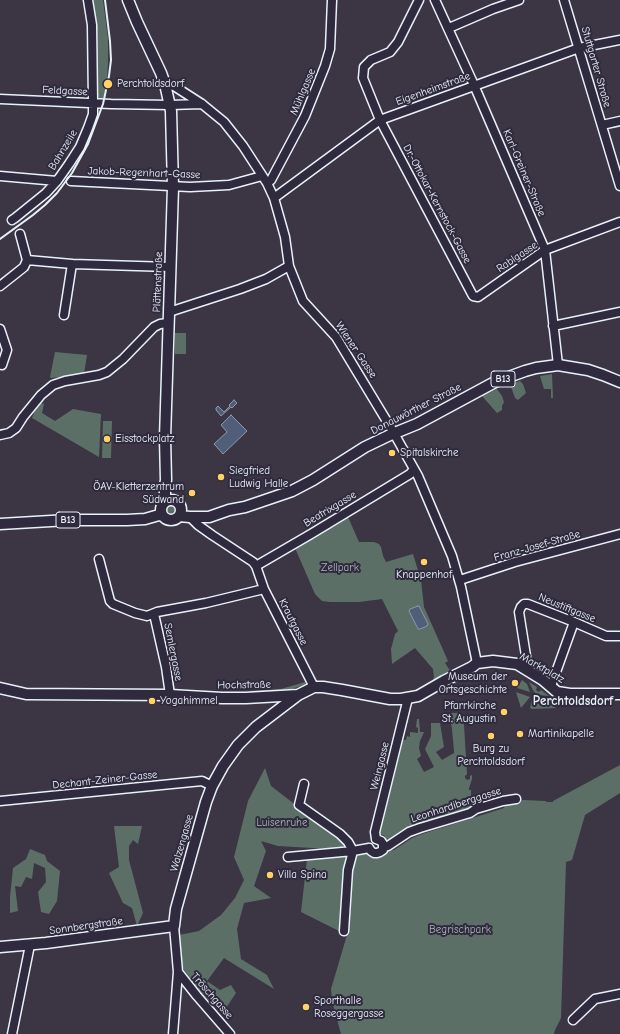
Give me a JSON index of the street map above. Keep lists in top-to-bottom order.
{
  "streets": {
    "main road": [
      "Plättenstraße",
      "B13",
      "Donauwörther Straße",
      "Marktplatz",
      "Hochstraße",
      "Walzengasse",
      "Sonnbergstraße"
    ],
    "street": [
      "Stuttgarter Straße",
      "Eigenheimstraße",
      "Feldgasse",
      "Mühlgasse",
      "Bahnzeile",
      "Jakob-Regenhart-Gasse",
      "Karl-Greiner-Straße",
      "Dr.-Ottokar-Kernstock-Gasse",
      "Rablgasse",
      "Wiener Gasse",
      "Beatrixgasse",
      "Franz-Josef-Straße",
      "Neustiftgasse",
      "Krautgasse",
      "Semlergasse",
      "Weingasse",
      "Dechant-Zeiner-Gasse",
      "Leonhardiberggasse",
      "Tröschgasse"
    ]
  },
  "crossings": [
    ["Stuttgarter Straße", "Eigenheimstraße"],
    ["Eigenheimstraße", "Karl-Greiner-Straße"],
    ["Eigenheimstraße", "Dr.-Ottokar-Kernstock-Gasse"],
    ["Eigenheimstraße", "Wiener Gasse"],
    ["Feldgasse", "Bahnzeile"],
    ["Feldgasse", "Plättenstraße"],
    ["Feldgasse", "Wiener Gasse"],
    ["Mühlgasse", "Jakob-Regenhart-Gasse"],
    ["Mühlgasse", "Wiener Gasse"],
    ["Jakob-Regenhart-Gasse", "Plättenstraße"],
    ["Jakob-Regenhart-Gasse", "Wiener Gasse"],
    ["Karl-Greiner-Straße", "Rablgasse"],
    ["Karl-Greiner-Straße", "Donauwörther Straße"],
    ["Dr.-Ottokar-Kernstock-Gasse", "Rablgasse"],
    ["Plättenstraße", "Wiener Gasse"],
    ["Plättenstraße", "B13"],
    ["Plättenstraße", "Donauwörther Straße"],
    ["Wiener Gasse", "Donauwörther Straße"],
    ["Wiener Gasse", "Beatrixgasse"],
    ["Wiener Gasse", "Franz-Josef-Straße"],
    ["Wiener Gasse", "Marktplatz"],
    ["Wiener Gasse", "Hochstraße"],
    ["B13", "Donauwörther Straße"],
    ["Beatrixgasse", "Krautgasse"],
    ["Neustiftgasse", "Marktplatz"],
    ["Krautgasse", "Hochstraße"],
    ["Semlergasse", "Hochstraße"],
    ["Marktplatz", "Hochstraße"],
    ["Hochstraße", "Weingasse"],
    ["Hochstraße", "Walzengasse"],
    ["Weingasse", "Leonhardiberggasse"],
    ["Dechant-Zeiner-Gasse", "Walzengasse"],
    ["Walzengasse", "Sonnbergstraße"],
    ["Walzengasse", "Tröschgasse"]
  ],
  "districts": ["Perchtoldsdorf"],
  "parks": ["Zellpark", "Luisenruhe", "Begrischpark"],
  "places": [
    "Perchtoldsdorf",
    "Eisstockplatz",
    "Spitalskirche",
    "Siegfried Ludwig Halle",
    "ÖAV-Kletterzentrum Südwand",
    "Knappenhof",
    "Museum der Ortsgeschichte",
    "Yogahimmel",
    "Pfarrkirche St. Augustin",
    "Martinikapelle",
    "Burg zu Perchtoldsdorf",
    "Villa Spina",
    "Sporthalle Roseggergasse"
  ]
}
